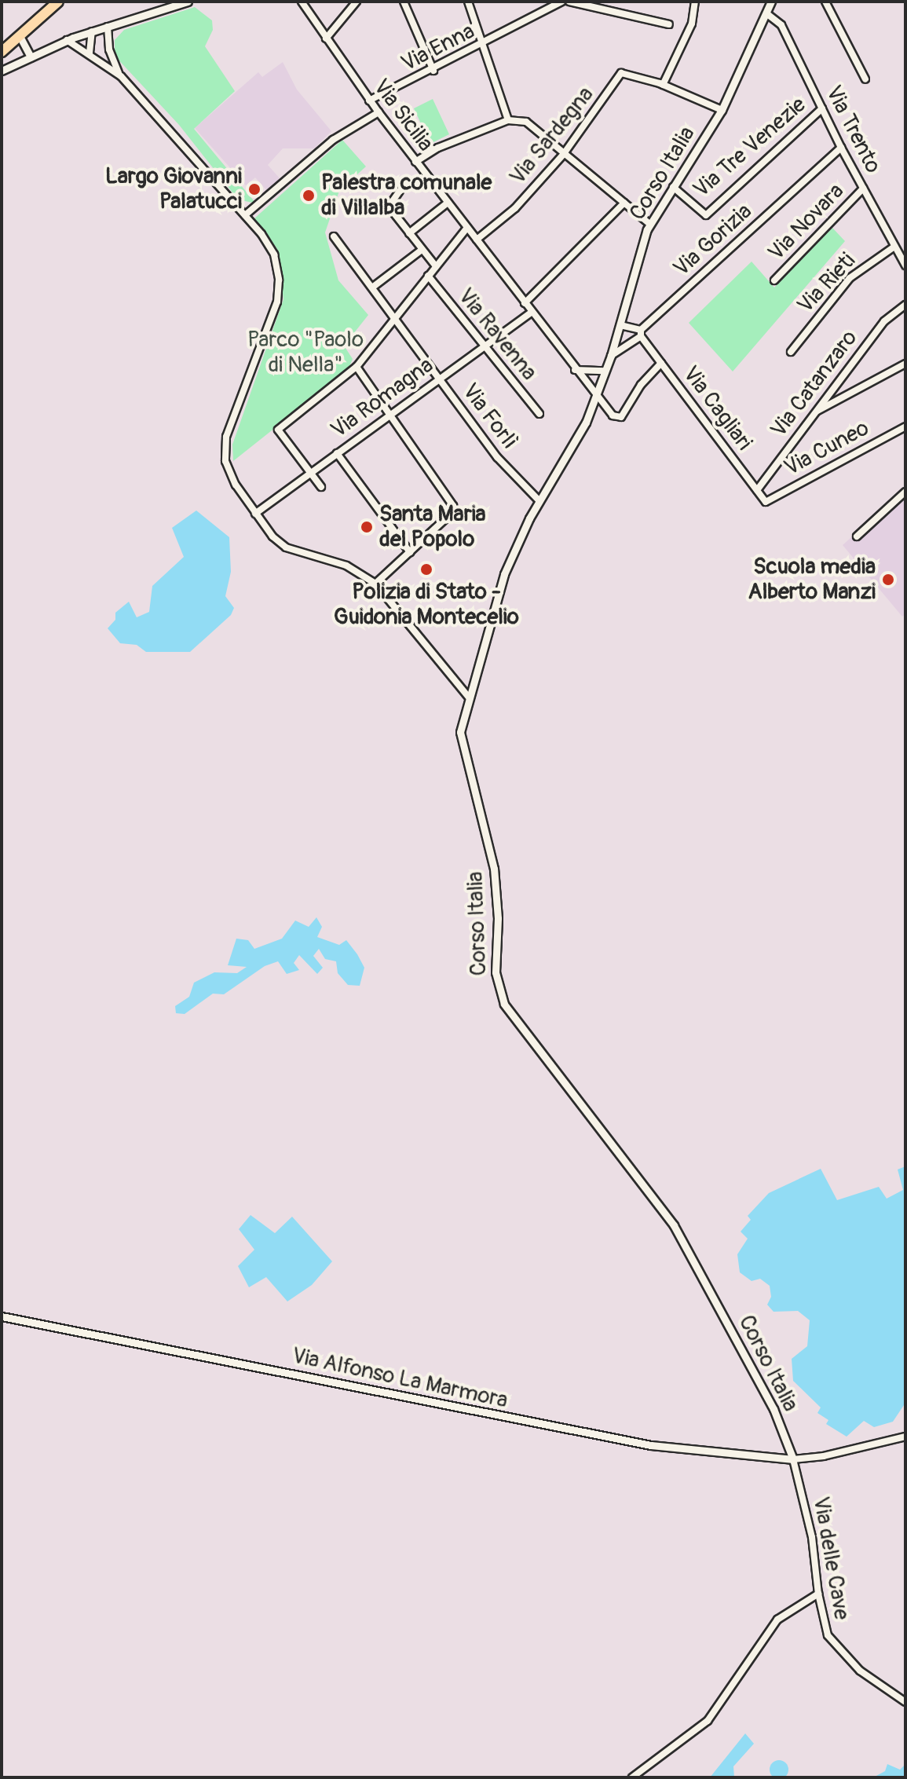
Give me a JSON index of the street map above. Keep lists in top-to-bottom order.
{
  "streets": {
    "street": [
      "Via Enna",
      "Via Sicilia",
      "Via Trento",
      "Via Sardegna",
      "Via Tre Venezie",
      "Corso Italia",
      "Via Novara",
      "Via Gorizia",
      "Via Rieti",
      "Via Ravenna",
      "Via Catanzaro",
      "Via Romagna",
      "Via Cagliari",
      "Via Forlì",
      "Via Cuneo",
      "Via Alfonso La Marmora",
      "Via delle Cave"
    ]
  },
  "crossings": [
    ["Via Enna", "Via Sicilia"],
    ["Via Sicilia", "Via Sardegna"],
    ["Via Sicilia", "Corso Italia"],
    ["Via Sicilia", "Via Romagna"],
    ["Via Sicilia", "Via Cagliari"],
    ["Via Trento", "Via Tre Venezie"],
    ["Via Trento", "Corso Italia"],
    ["Via Trento", "Via Novara"],
    ["Via Trento", "Via Gorizia"],
    ["Via Trento", "Via Rieti"],
    ["Via Tre Venezie", "Corso Italia"],
    ["Corso Italia", "Via Gorizia"],
    ["Corso Italia", "Via Forlì"],
    ["Corso Italia", "Via Alfonso La Marmora"],
    ["Corso Italia", "Via delle Cave"],
    ["Via Gorizia", "Via Cagliari"],
    ["Via Ravenna", "Via Romagna"],
    ["Via Catanzaro", "Via Cagliari"],
    ["Via Romagna", "Via Forlì"],
    ["Via Cagliari", "Via Cuneo"],
    ["Via Alfonso La Marmora", "Via delle Cave"]
  ],
  "parks": ["Parco \"Paolo di Nella\""],
  "places": [
    "Largo Giovanni Palatucci",
    "Palestra comunale di Villalba",
    "Santa Maria del Popolo",
    "Polizia di Stato - Guidonia Montecelio",
    "Scuola media Alberto Manzi"
  ]
}
